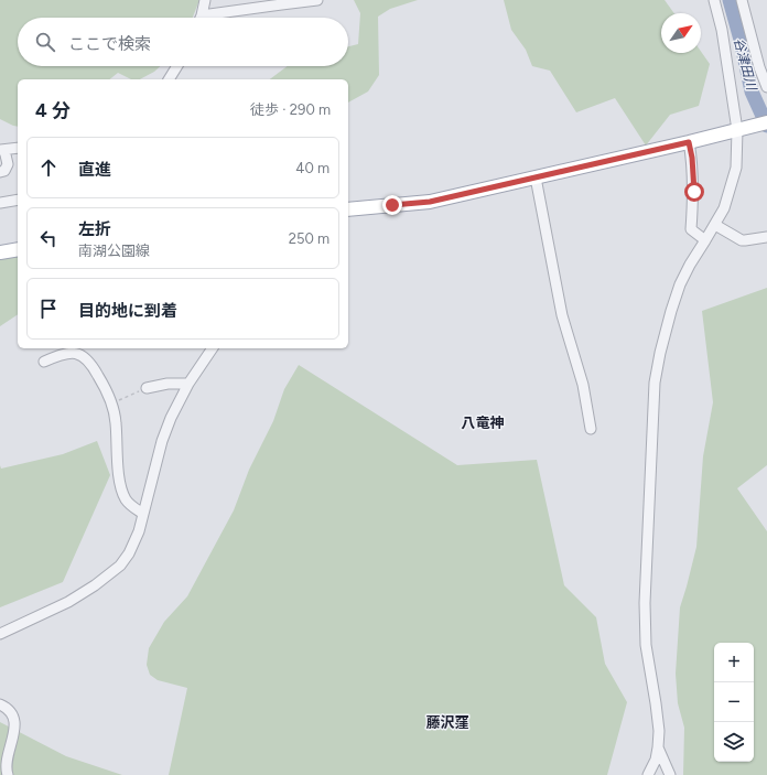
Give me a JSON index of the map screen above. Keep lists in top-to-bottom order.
{
  "districts": ["八竜神", "藤沢窪"],
  "water": ["谷津田川"],
  "north": "top right",
  "page": {
    "search": "ここで検索",
    "heading": ["4 分", "徒歩 · 290 m"],
    "list": [
      ["直進", "40 m"],
      ["左折", "南湖公園線", "250 m"],
      "目的地に到着"
    ],
    "map_buttons": ["+", "−"]
  }
}
